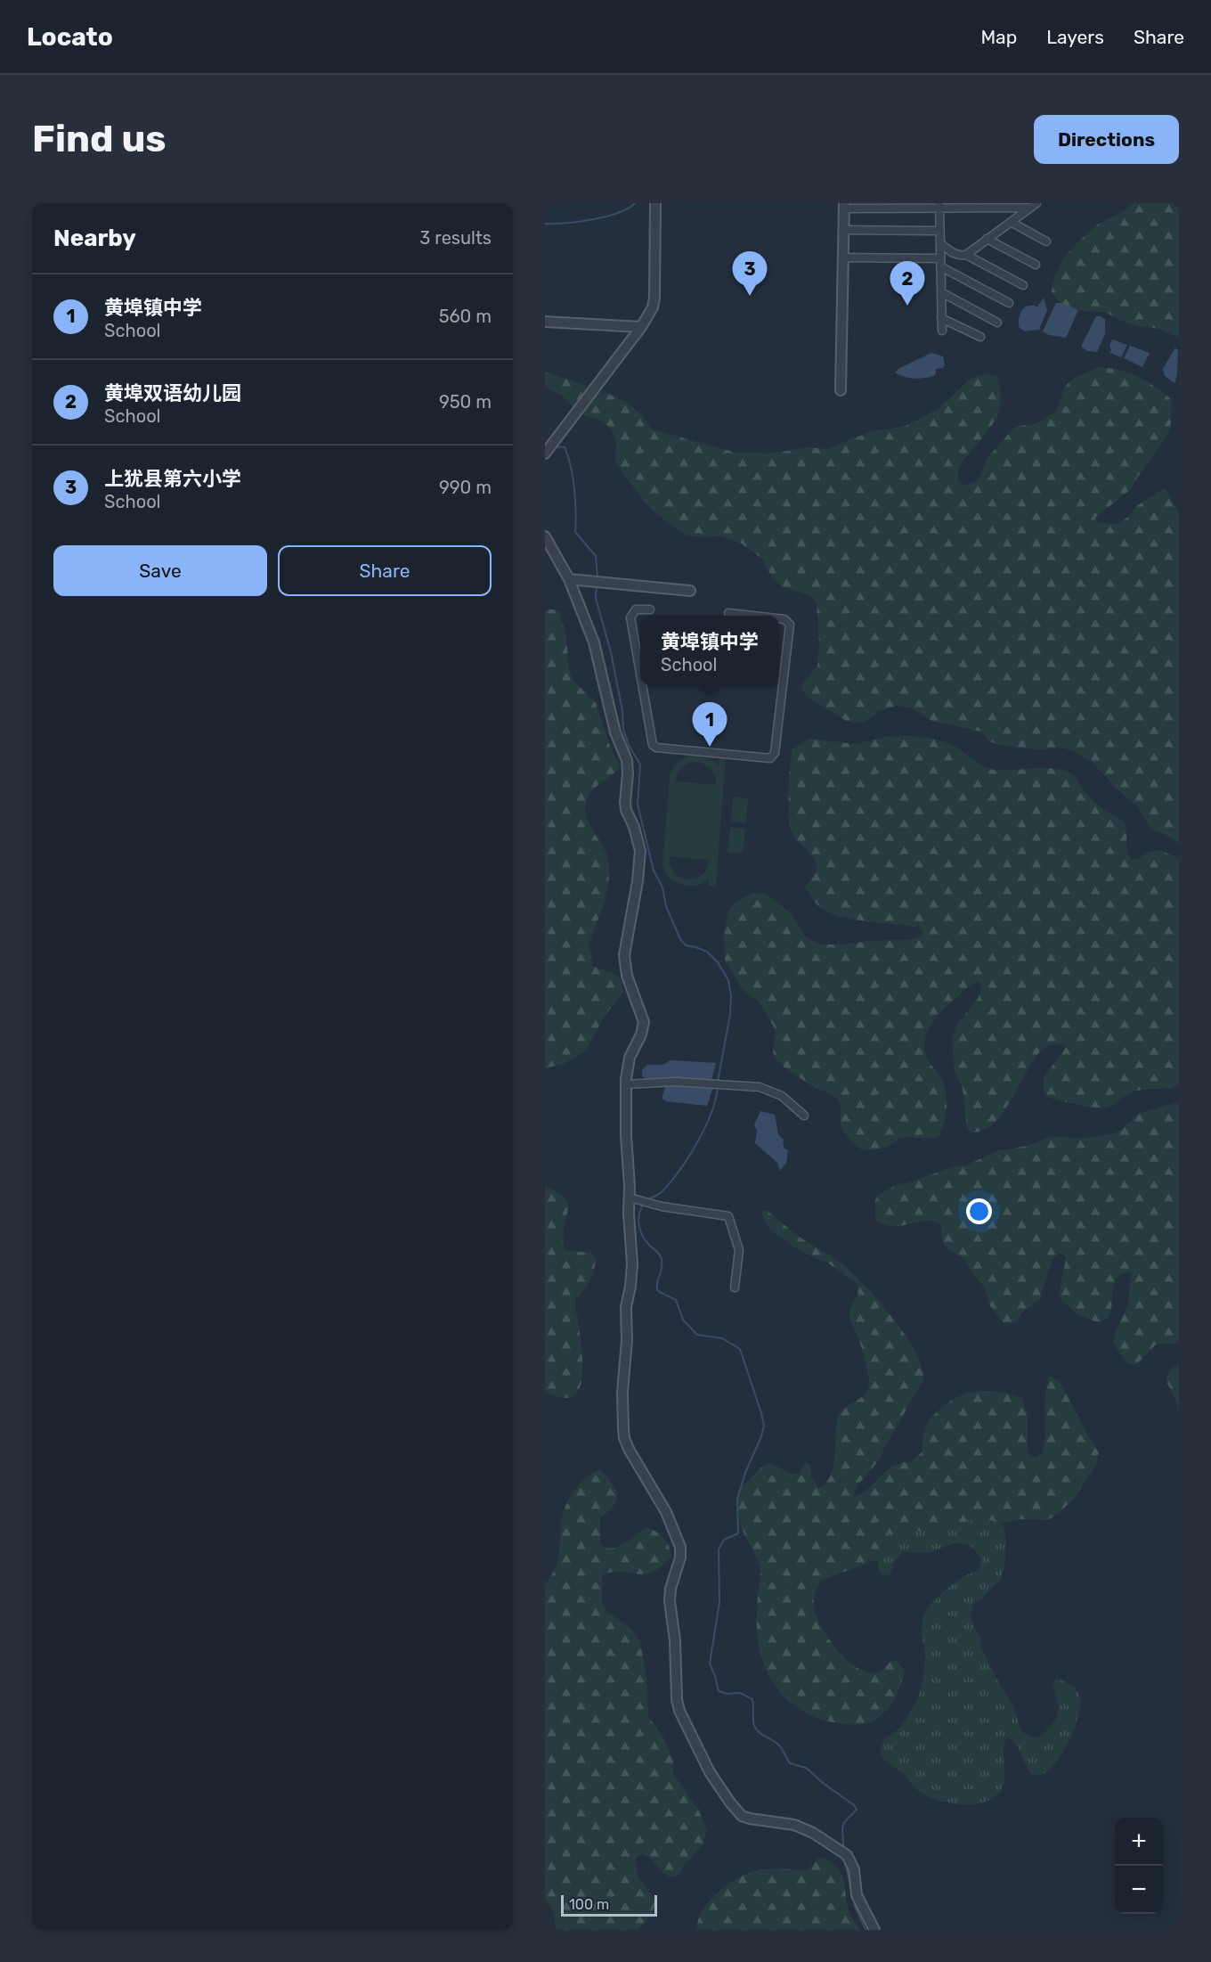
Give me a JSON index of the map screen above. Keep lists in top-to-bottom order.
{
  "scale_bar": "100 m",
  "page": {
    "header": "Locato",
    "nav": ["Map", "Layers", "Share"],
    "buttons": [
      "Directions",
      ["Save", "Share"]
    ],
    "title": "Find us",
    "heading": ["Nearby", "3 results"],
    "pins": ["3", "2", "1"],
    "list": [
      {
        "mark": "1",
        "name": "黄埠镇中学",
        "note": "School",
        "value": "560 m"
      },
      {
        "mark": "2",
        "name": "黄埠双语幼儿园",
        "note": "School",
        "value": "950 m"
      },
      {
        "mark": "3",
        "name": "上犹县第六小学",
        "note": "School",
        "value": "990 m"
      }
    ],
    "popup": ["黄埠镇中学", "School"],
    "map_buttons": ["+", "−"],
    "scale": "100 m"
  }
}
